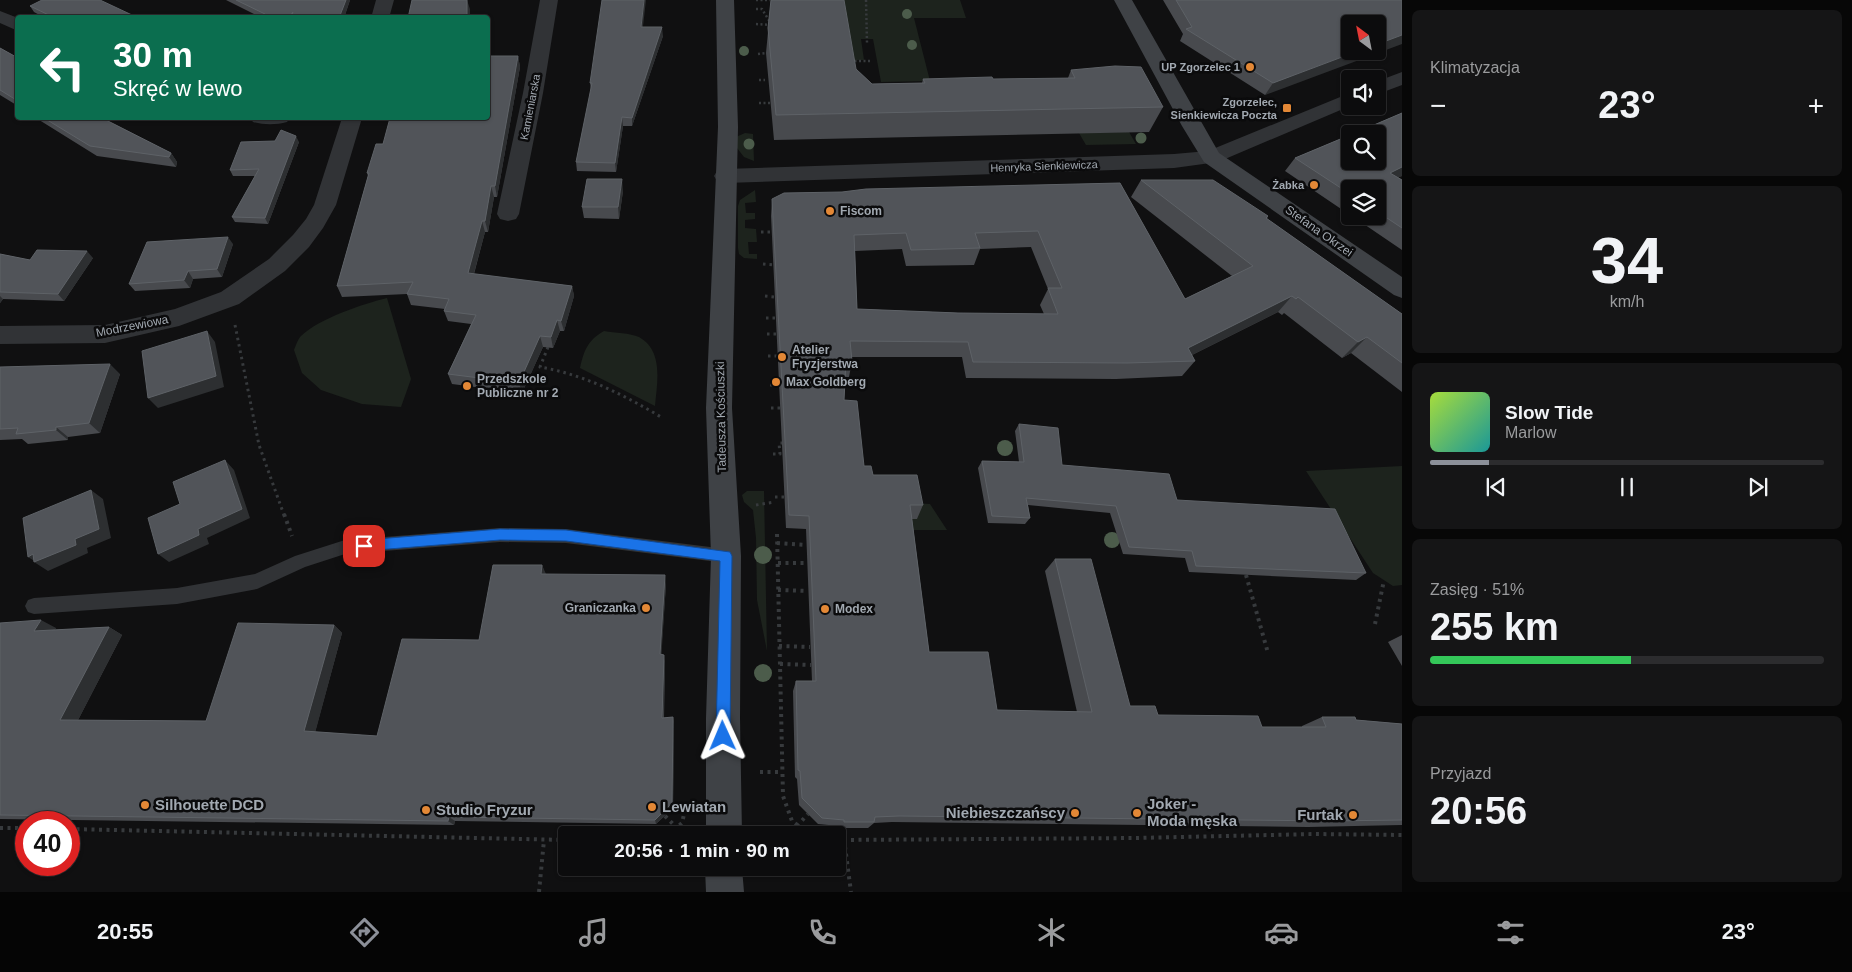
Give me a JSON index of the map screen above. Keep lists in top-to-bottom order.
{
  "streets": {
    "street": [
      "Kamieniarska",
      "Henryka Sienkiewicza",
      "Stefana Okrzei",
      "Modrzewiowa",
      "Tadeusza Kościuszki"
    ]
  },
  "crossings": [
    ["Henryka Sienkiewicza", "Stefana Okrzei"],
    ["Henryka Sienkiewicza", "Tadeusza Kościuszki"]
  ],
  "places": {
    "other": [
      "UP Zgorzelec 1",
      "Żabka",
      "Fiscom",
      "Atelier Fryzjerstwa",
      "Max Goldberg",
      "Przedszkole Publiczne nr 2",
      "Graniczanka",
      "Modex",
      "Silhouette DCD",
      "Lewiatan",
      "Studio Fryzur",
      "Niebieszczańscy",
      "Joker - Moda męska",
      "Furtak"
    ],
    "transit": ["Zgorzelec, Sienkiewicza Poczta"]
  },
  "north": "top left",
  "page": {
    "tile": [
      "Klimatyzacja",
      ["34", "km/h"],
      ["Zasięg · 51%", "255 km"],
      ["Przyjazd", "20:56"]
    ],
    "turn": ["30 m", "Skręć w lewo"],
    "heat": ["−", "23°", "+"],
    "song": ["Slow Tide", "Marlow"],
    "limit": "40",
    "trip": "20:56 · 1 min · 90 m",
    "tabs": ["20:55", "23°"]
  }
}
